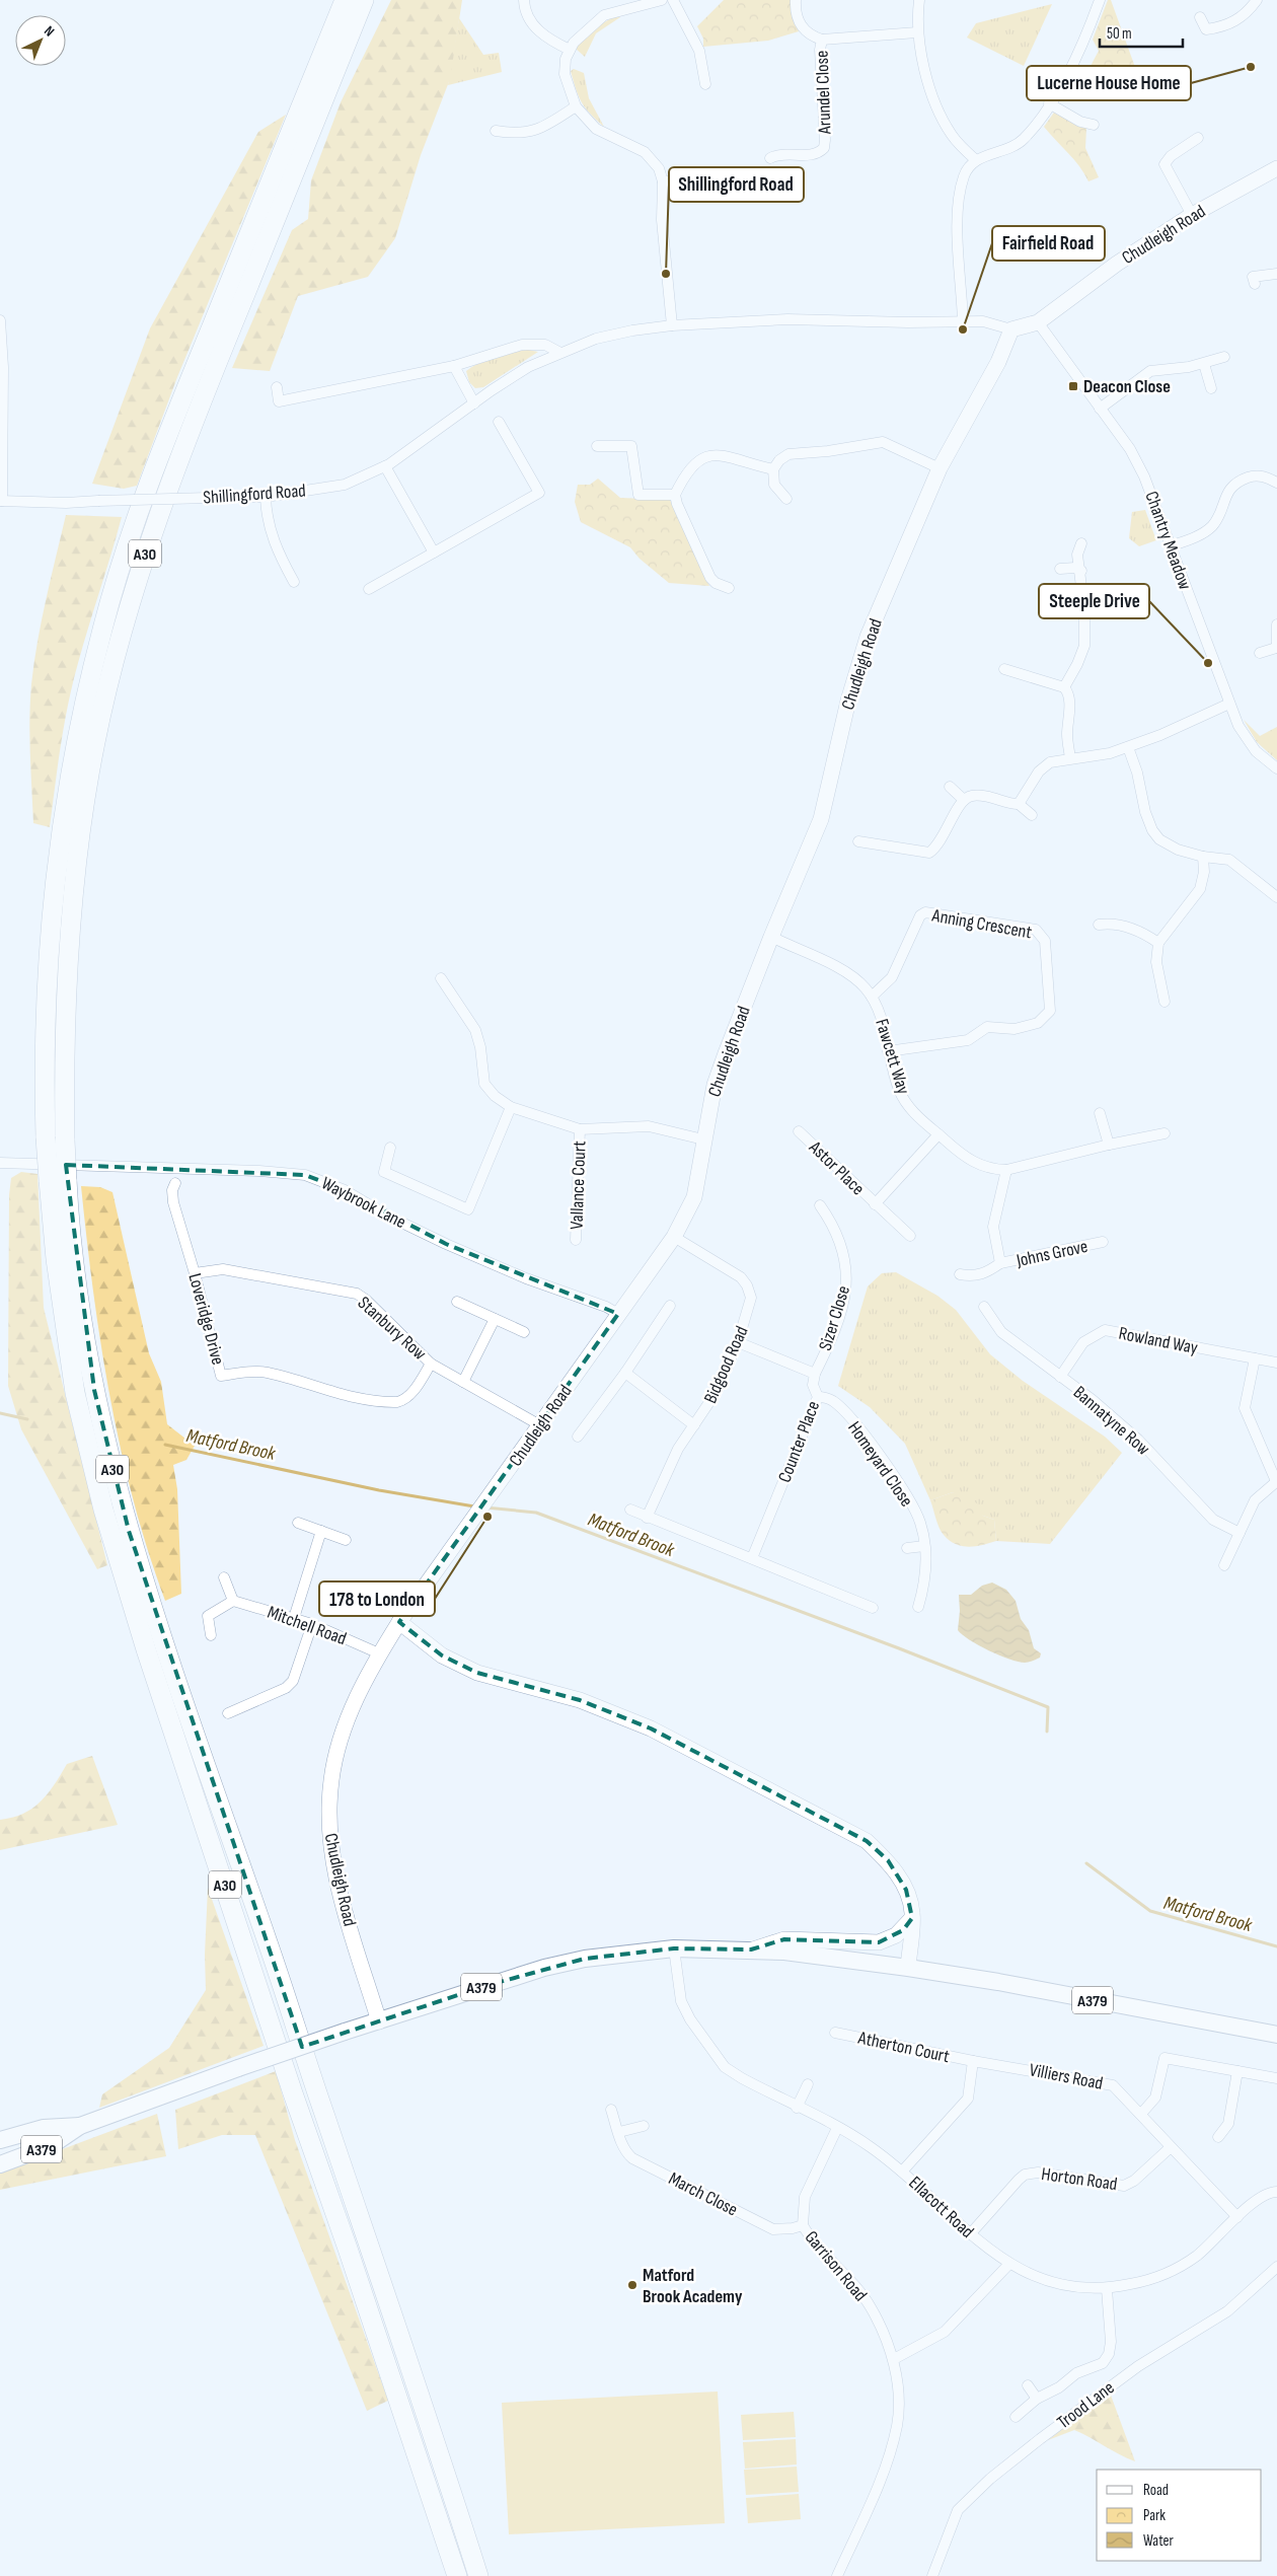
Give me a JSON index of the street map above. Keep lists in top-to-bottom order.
{
  "streets": {
    "highway": ["A30"],
    "main road": ["A379"],
    "street": [
      "Arundel Close",
      "Chudleigh Road",
      "Shillingford Road",
      "Chantry Meadow",
      "Anning Crescent",
      "Fawcett Way",
      "Astor Place",
      "Vallance Court",
      "Waybrook Lane",
      "Johns Grove",
      "Sizer Close",
      "Loveridge Drive",
      "Stanbury Row",
      "Rowland Way",
      "Bidgood Road",
      "Bannatyne Row",
      "Counter Place",
      "Homeyard Close",
      "Mitchell Road",
      "Atherton Court",
      "Villiers Road",
      "Horton Road",
      "March Close",
      "Ellacott Road",
      "Garrison Road",
      "Trood Lane"
    ]
  },
  "crossings": [
    ["Chudleigh Road", "Shillingford Road"],
    ["Chudleigh Road", "Chantry Meadow"],
    ["Chudleigh Road", "Fawcett Way"],
    ["Chudleigh Road", "Waybrook Lane"],
    ["Chudleigh Road", "Stanbury Row"],
    ["Chudleigh Road", "Bidgood Road"],
    ["Chudleigh Road", "Mitchell Road"],
    ["Chudleigh Road", "A379"],
    ["Anning Crescent", "Fawcett Way"],
    ["Fawcett Way", "Astor Place"],
    ["Fawcett Way", "Johns Grove"],
    ["Sizer Close", "Counter Place"],
    ["Loveridge Drive", "Stanbury Row"],
    ["Rowland Way", "Bannatyne Row"],
    ["Counter Place", "Homeyard Close"],
    ["A379", "Ellacott Road"],
    ["Atherton Court", "Villiers Road"],
    ["Villiers Road", "Horton Road"],
    ["Villiers Road", "Ellacott Road"],
    ["Horton Road", "Ellacott Road"],
    ["March Close", "Garrison Road"],
    ["Ellacott Road", "Garrison Road"]
  ],
  "water": ["Matford Brook"],
  "places": {
    "other": [
      "Lucerne House Home",
      "Shillingford Road",
      "Fairfield Road",
      "Steeple Drive",
      "178 to London",
      "Matford Brook Academy"
    ],
    "transit": ["Deacon Close"]
  },
  "legend": ["Road", "Park", "Water"],
  "scale_bar": "50 m",
  "north": "top right"
}
